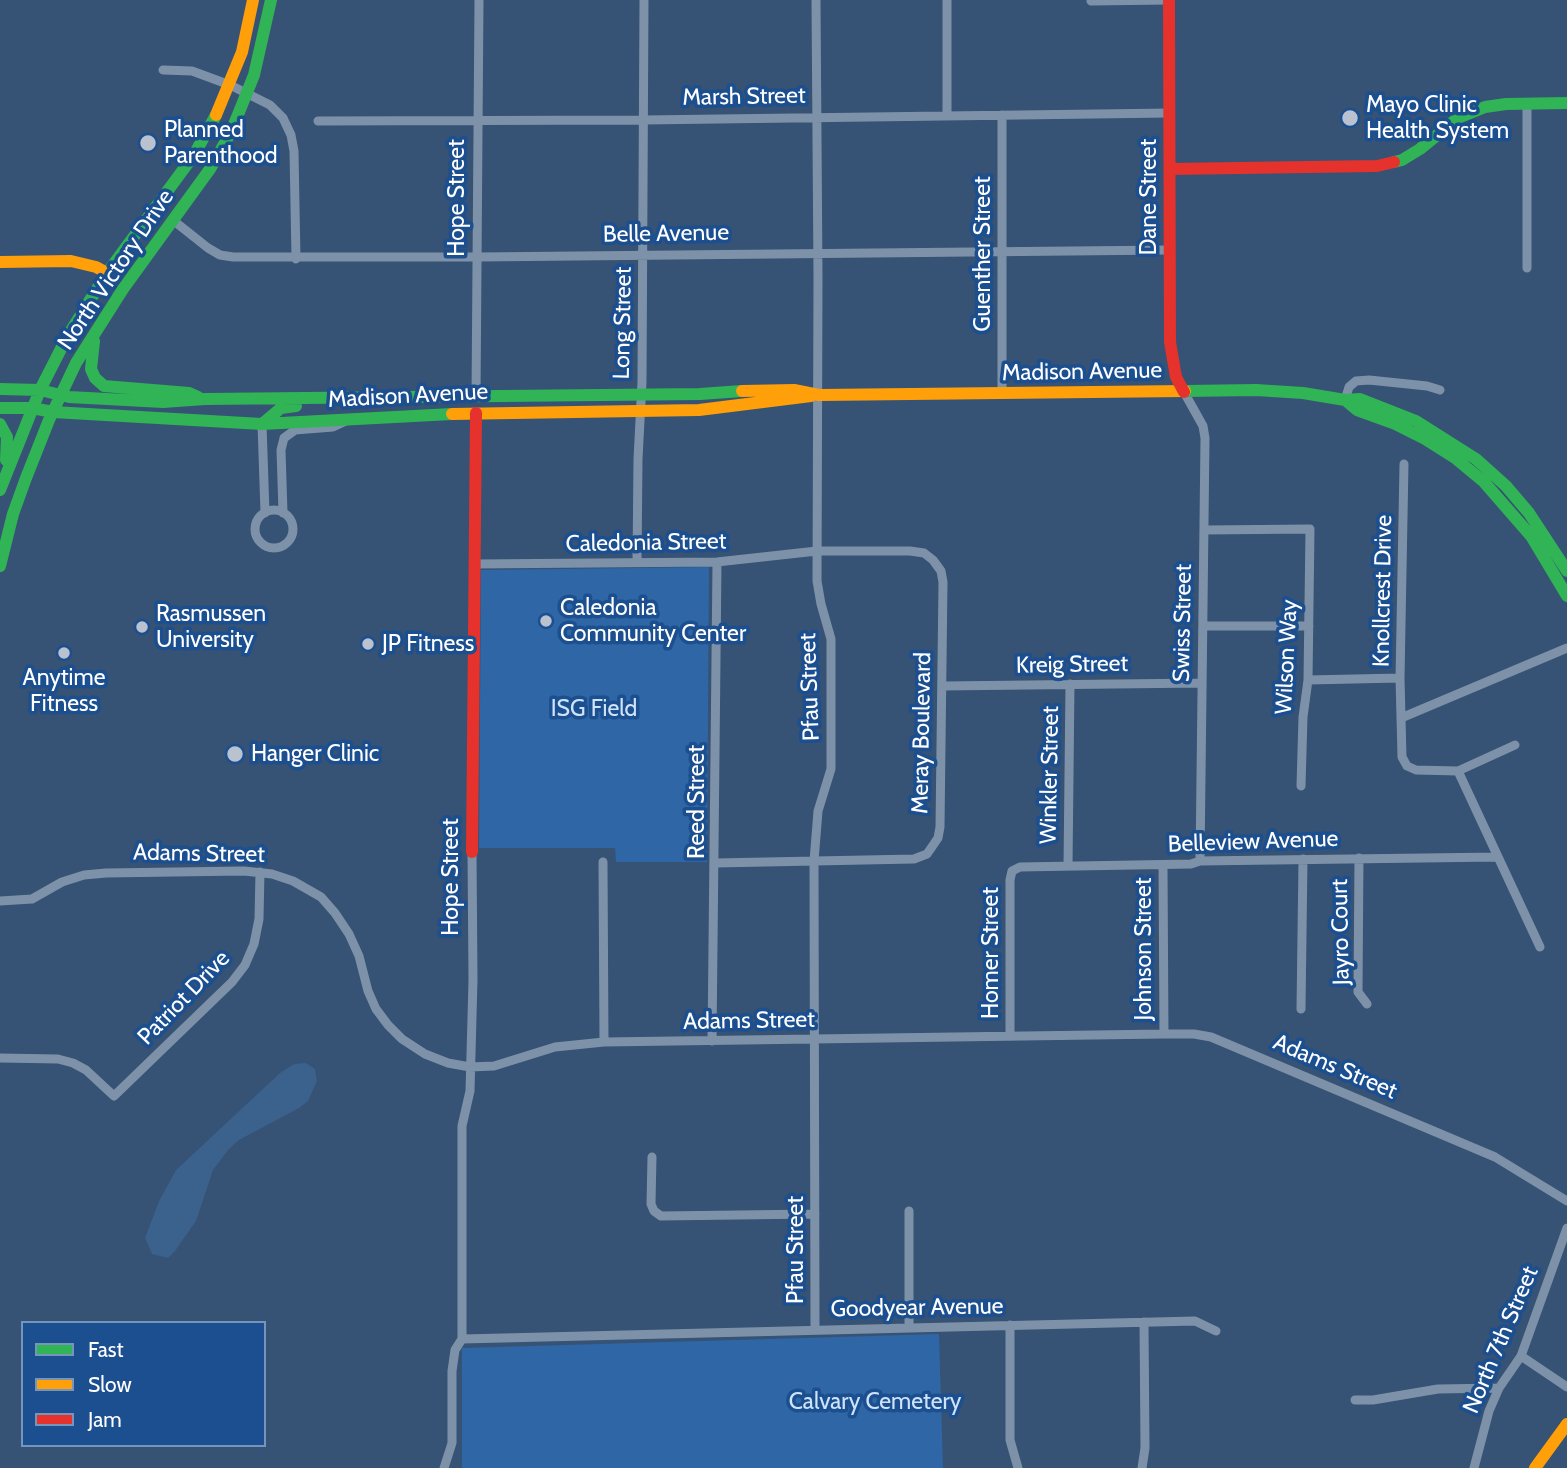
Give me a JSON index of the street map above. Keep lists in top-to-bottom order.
{
  "streets": {
    "main road": [
      "Dane Street",
      "Hope Street",
      "North Victory Drive",
      "Madison Avenue"
    ],
    "street": [
      "Marsh Street",
      "Belle Avenue",
      "Guenther Street",
      "Long Street",
      "Caledonia Street",
      "Knollcrest Drive",
      "Swiss Street",
      "Wilson Way",
      "Kreig Street",
      "Pfau Street",
      "Meray Boulevard",
      "Winkler Street",
      "Reed Street",
      "Belleview Avenue",
      "Adams Street",
      "Jayro Court",
      "Johnson Street",
      "Homer Street",
      "Patriot Drive",
      "Goodyear Avenue",
      "North 7th Street"
    ]
  },
  "crossings": [
    ["Marsh Street", "Dane Street"],
    ["Marsh Street", "Hope Street"],
    ["Marsh Street", "Guenther Street"],
    ["Marsh Street", "Long Street"],
    ["Marsh Street", "Pfau Street"],
    ["Dane Street", "Belle Avenue"],
    ["Dane Street", "Madison Avenue"],
    ["Dane Street", "Swiss Street"],
    ["Hope Street", "Belle Avenue"],
    ["Hope Street", "Madison Avenue"],
    ["Hope Street", "Caledonia Street"],
    ["Hope Street", "Adams Street"],
    ["Hope Street", "Goodyear Avenue"],
    ["Belle Avenue", "Guenther Street"],
    ["Belle Avenue", "North Victory Drive"],
    ["Belle Avenue", "Long Street"],
    ["Belle Avenue", "Pfau Street"],
    ["Guenther Street", "Madison Avenue"],
    ["North Victory Drive", "Madison Avenue"],
    ["Long Street", "Madison Avenue"],
    ["Long Street", "Caledonia Street"],
    ["Madison Avenue", "Swiss Street"],
    ["Madison Avenue", "Pfau Street"],
    ["Caledonia Street", "Pfau Street"],
    ["Caledonia Street", "Meray Boulevard"],
    ["Caledonia Street", "Reed Street"],
    ["Swiss Street", "Wilson Way"],
    ["Swiss Street", "Kreig Street"],
    ["Swiss Street", "Belleview Avenue"],
    ["Kreig Street", "Meray Boulevard"],
    ["Kreig Street", "Winkler Street"],
    ["Pfau Street", "Meray Boulevard"],
    ["Pfau Street", "Adams Street"],
    ["Pfau Street", "Goodyear Avenue"],
    ["Meray Boulevard", "Reed Street"],
    ["Winkler Street", "Belleview Avenue"],
    ["Reed Street", "Adams Street"],
    ["Belleview Avenue", "Jayro Court"],
    ["Belleview Avenue", "Johnson Street"],
    ["Belleview Avenue", "Homer Street"],
    ["Adams Street", "Johnson Street"],
    ["Adams Street", "Homer Street"],
    ["Adams Street", "Patriot Drive"]
  ],
  "parks": ["ISG Field", "Calvary Cemetery"],
  "places": [
    "Mayo Clinic Health System",
    "Planned Parenthood",
    "Caledonia Community Center",
    "Rasmussen University",
    "JP Fitness",
    "Anytime Fitness",
    "Hanger Clinic"
  ],
  "legend": ["Fast", "Slow", "Jam"]
}
